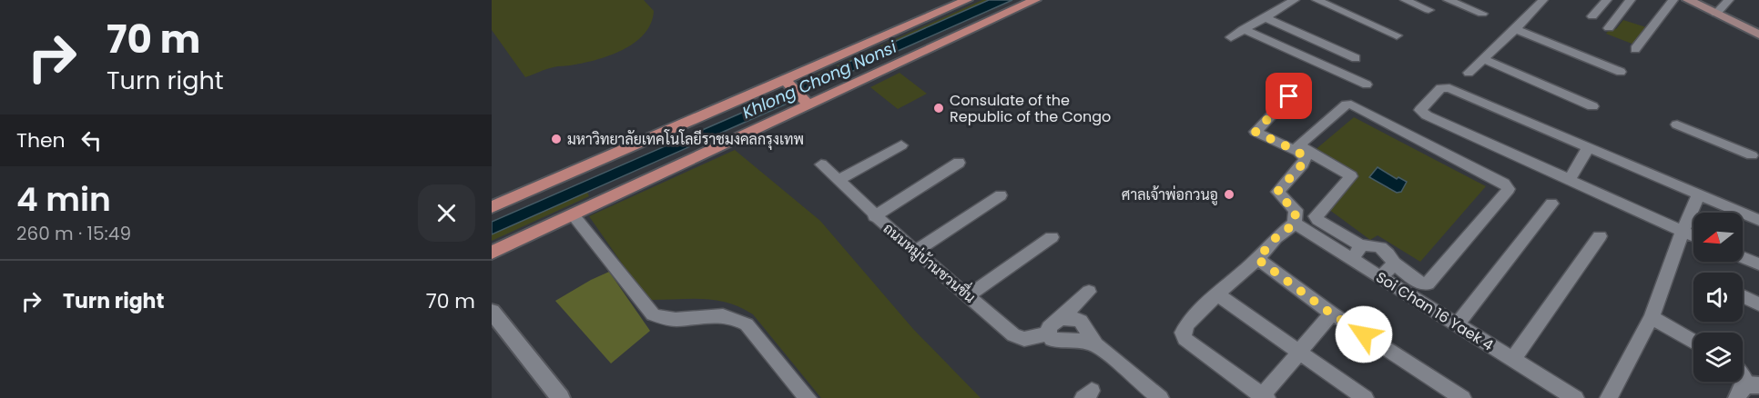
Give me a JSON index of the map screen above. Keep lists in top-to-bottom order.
{
  "streets": {
    "street": ["ถนนหมู่บ้านชวนชื่น", "Soi Chan 16 Yaek 4"]
  },
  "water": ["Khlong Chong Nonsi"],
  "places": ["Consulate of the Republic of the Congo", "มหาวิทยาลัยเทคโนโลยีราชมงคลกรุงเทพ", "ศาลเจ้าพ่อกวนอู"],
  "north": "left",
  "page": {
    "turn": ["70 m", "Turn right"],
    "then": "Then",
    "heading": ["4 min", "260 m · 15:49"],
    "list": [
      {
        "name": "Turn right",
        "value": "70 m"
      }
    ]
  }
}
